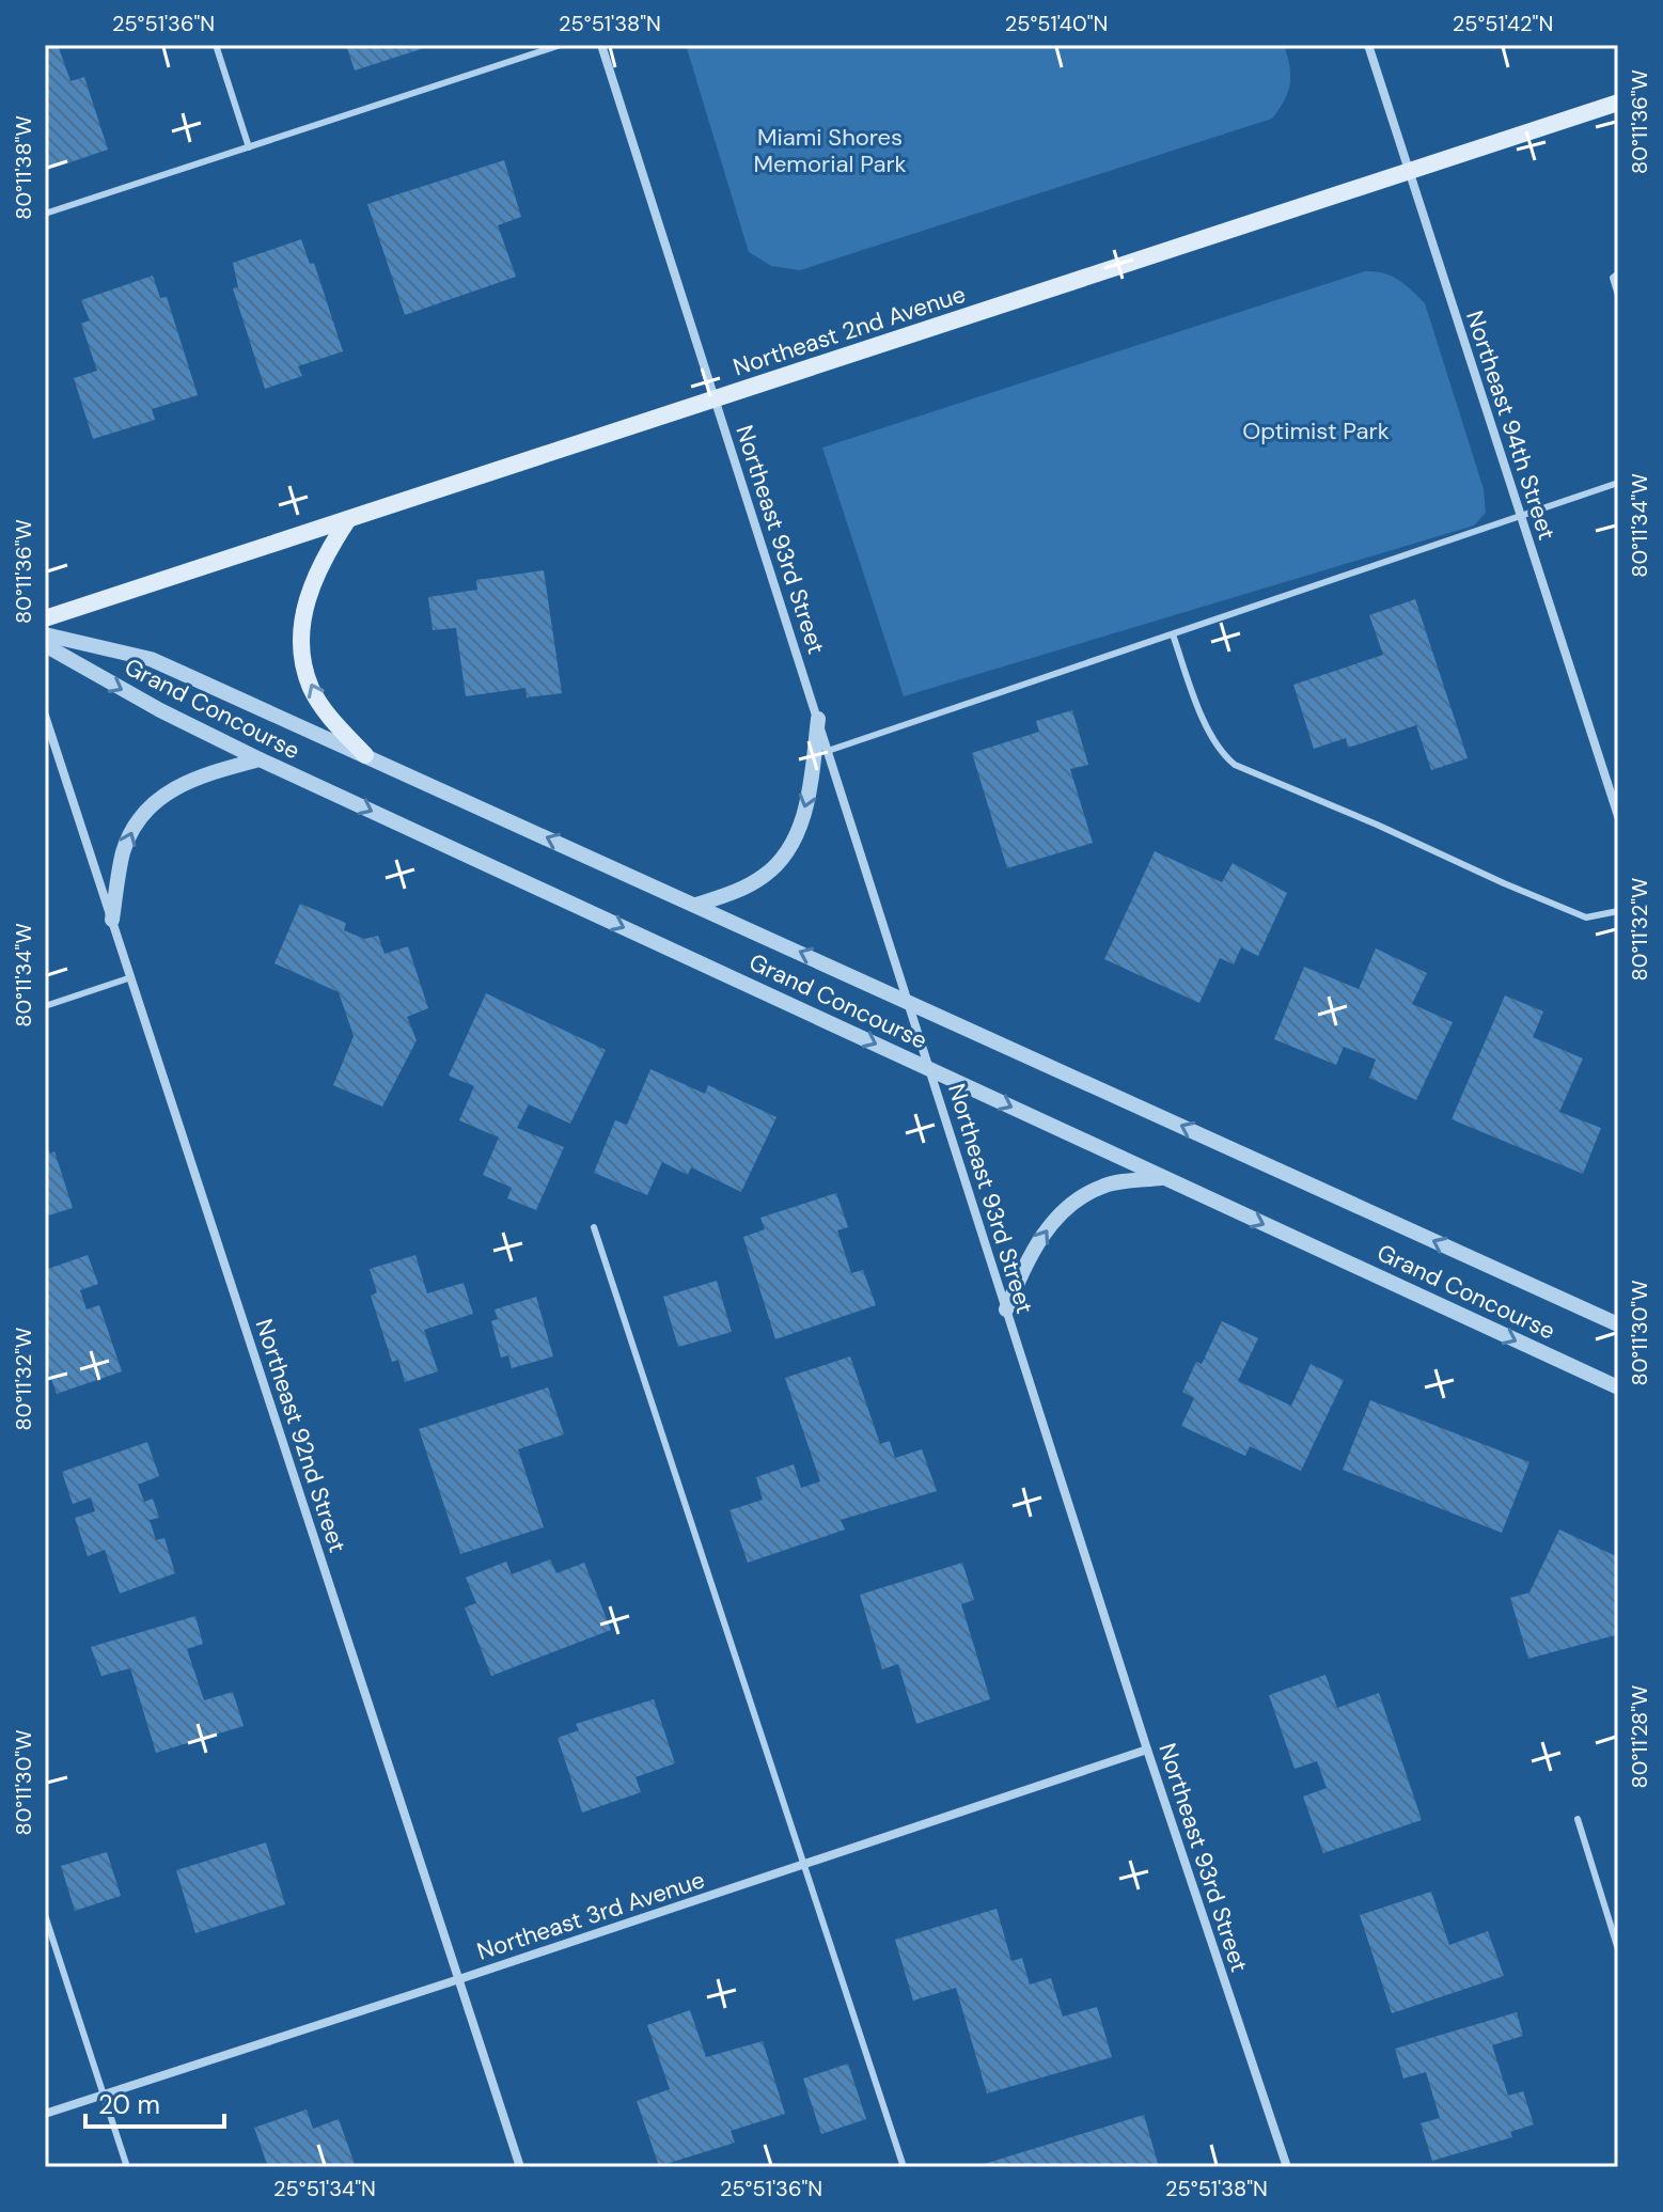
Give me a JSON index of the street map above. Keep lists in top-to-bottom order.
{
  "streets": {
    "main road": ["Northeast 2nd Avenue"],
    "street": [
      "Northeast 94th Street",
      "Northeast 93rd Street",
      "Grand Concourse",
      "Northeast 92nd Street",
      "Northeast 3rd Avenue"
    ]
  },
  "crossings": [
    ["Northeast 2nd Avenue", "Northeast 94th Street"],
    ["Northeast 2nd Avenue", "Northeast 93rd Street"],
    ["Northeast 93rd Street", "Grand Concourse"],
    ["Northeast 93rd Street", "Northeast 3rd Avenue"],
    ["Northeast 92nd Street", "Northeast 3rd Avenue"]
  ],
  "parks": ["Miami Shores Memorial Park", "Optimist Park"],
  "scale_bar": "20 m",
  "coordinates": [
    "25°51'36\"N",
    "25°51'38\"N",
    "25°51'40\"N",
    "25°51'42\"N",
    "80°11'36\"W",
    "80°11'38\"W",
    "80°11'34\"W",
    "80°11'32\"W",
    "80°11'30\"W",
    "80°11'28\"W",
    "25°51'34\"N"
  ]
}
